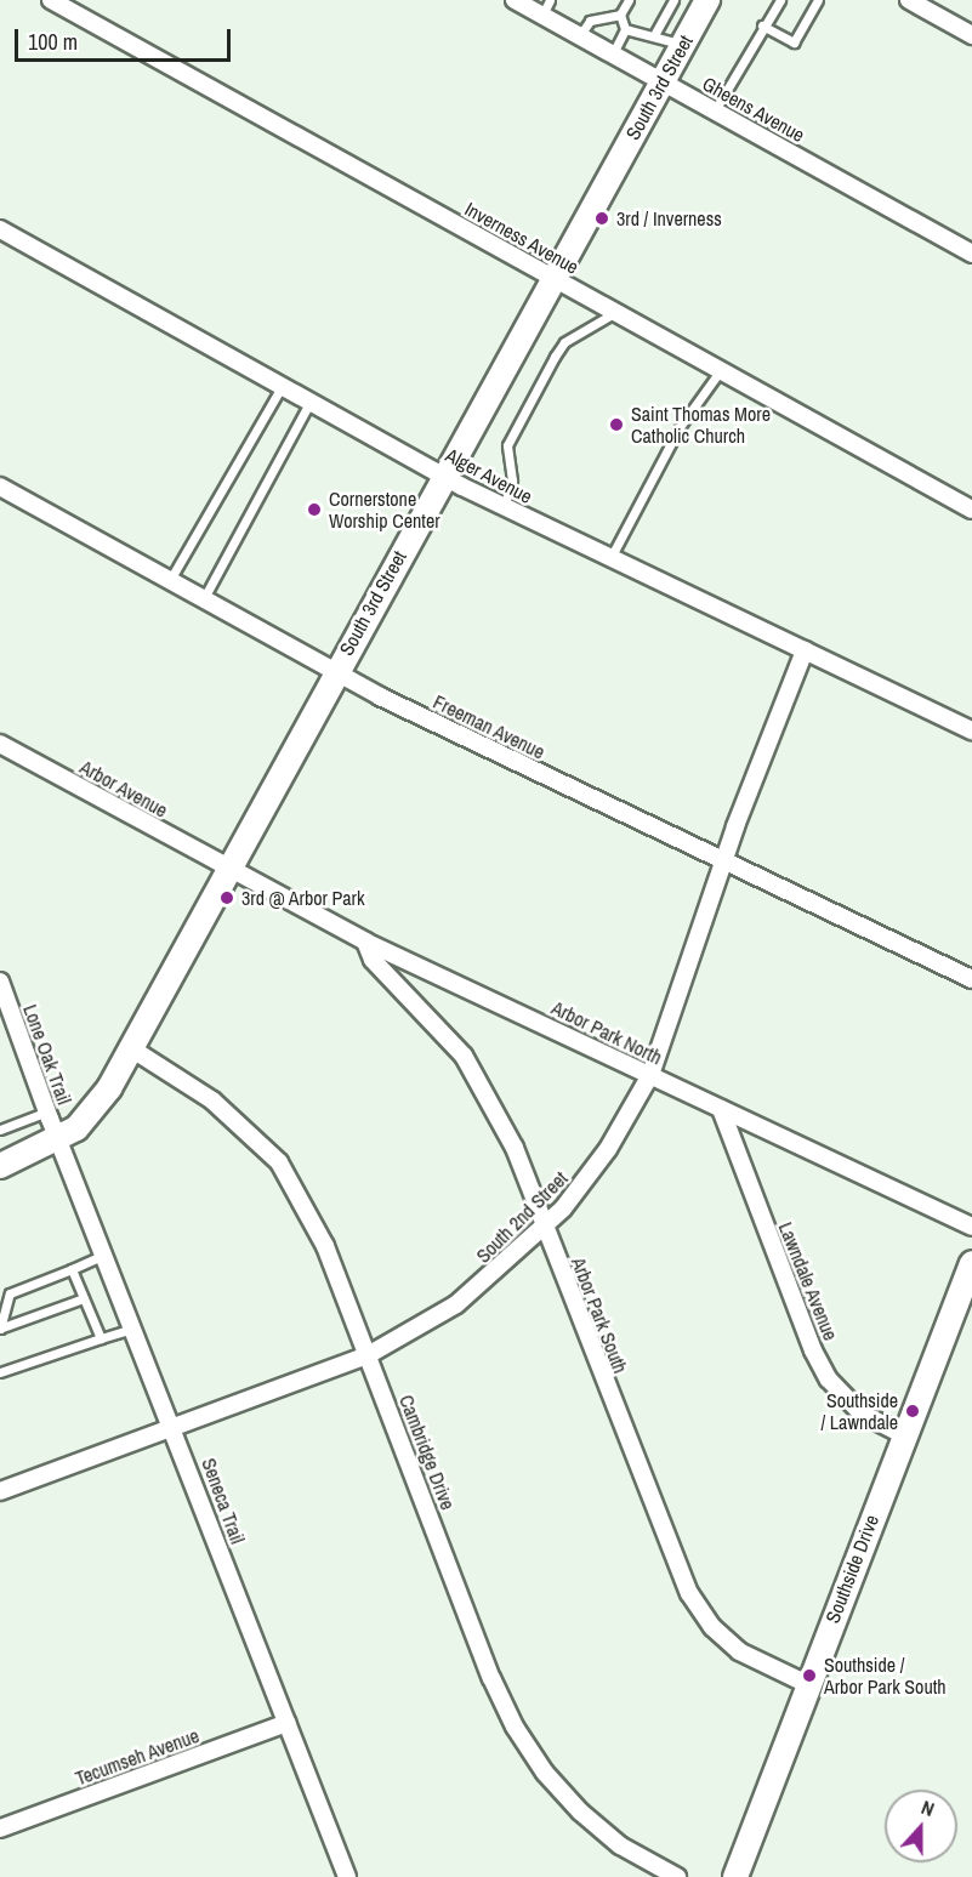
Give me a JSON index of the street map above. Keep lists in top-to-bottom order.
{
  "streets": {
    "street": [
      "South 3rd Street",
      "Gheens Avenue",
      "Inverness Avenue",
      "Alger Avenue",
      "Freeman Avenue",
      "Arbor Avenue",
      "Arbor Park North",
      "Lone Oak Trail",
      "South 2nd Street",
      "Lawndale Avenue",
      "Arbor Park South",
      "Cambridge Drive",
      "Seneca Trail",
      "Southside Drive",
      "Tecumseh Avenue"
    ]
  },
  "crossings": [
    ["South 3rd Street", "Gheens Avenue"],
    ["South 3rd Street", "Inverness Avenue"],
    ["South 3rd Street", "Alger Avenue"],
    ["South 3rd Street", "Freeman Avenue"],
    ["South 3rd Street", "Arbor Avenue"],
    ["South 3rd Street", "Arbor Park North"],
    ["South 3rd Street", "Lone Oak Trail"],
    ["South 3rd Street", "Cambridge Drive"],
    ["South 3rd Street", "Seneca Trail"],
    ["Alger Avenue", "South 2nd Street"],
    ["Freeman Avenue", "South 2nd Street"],
    ["Arbor Avenue", "Arbor Park North"],
    ["Arbor Park North", "South 2nd Street"],
    ["Arbor Park North", "Lawndale Avenue"],
    ["Arbor Park North", "Arbor Park South"],
    ["Lone Oak Trail", "Seneca Trail"],
    ["South 2nd Street", "Arbor Park South"],
    ["South 2nd Street", "Cambridge Drive"],
    ["South 2nd Street", "Seneca Trail"],
    ["Lawndale Avenue", "Southside Drive"],
    ["Arbor Park South", "Southside Drive"],
    ["Seneca Trail", "Tecumseh Avenue"]
  ],
  "places": [
    "3rd / Inverness",
    "Saint Thomas More Catholic Church",
    "Cornerstone Worship Center",
    "3rd @ Arbor Park",
    "Southside / Lawndale",
    "Southside / Arbor Park South"
  ],
  "scale_bar": "100 m",
  "north": "top"
}
